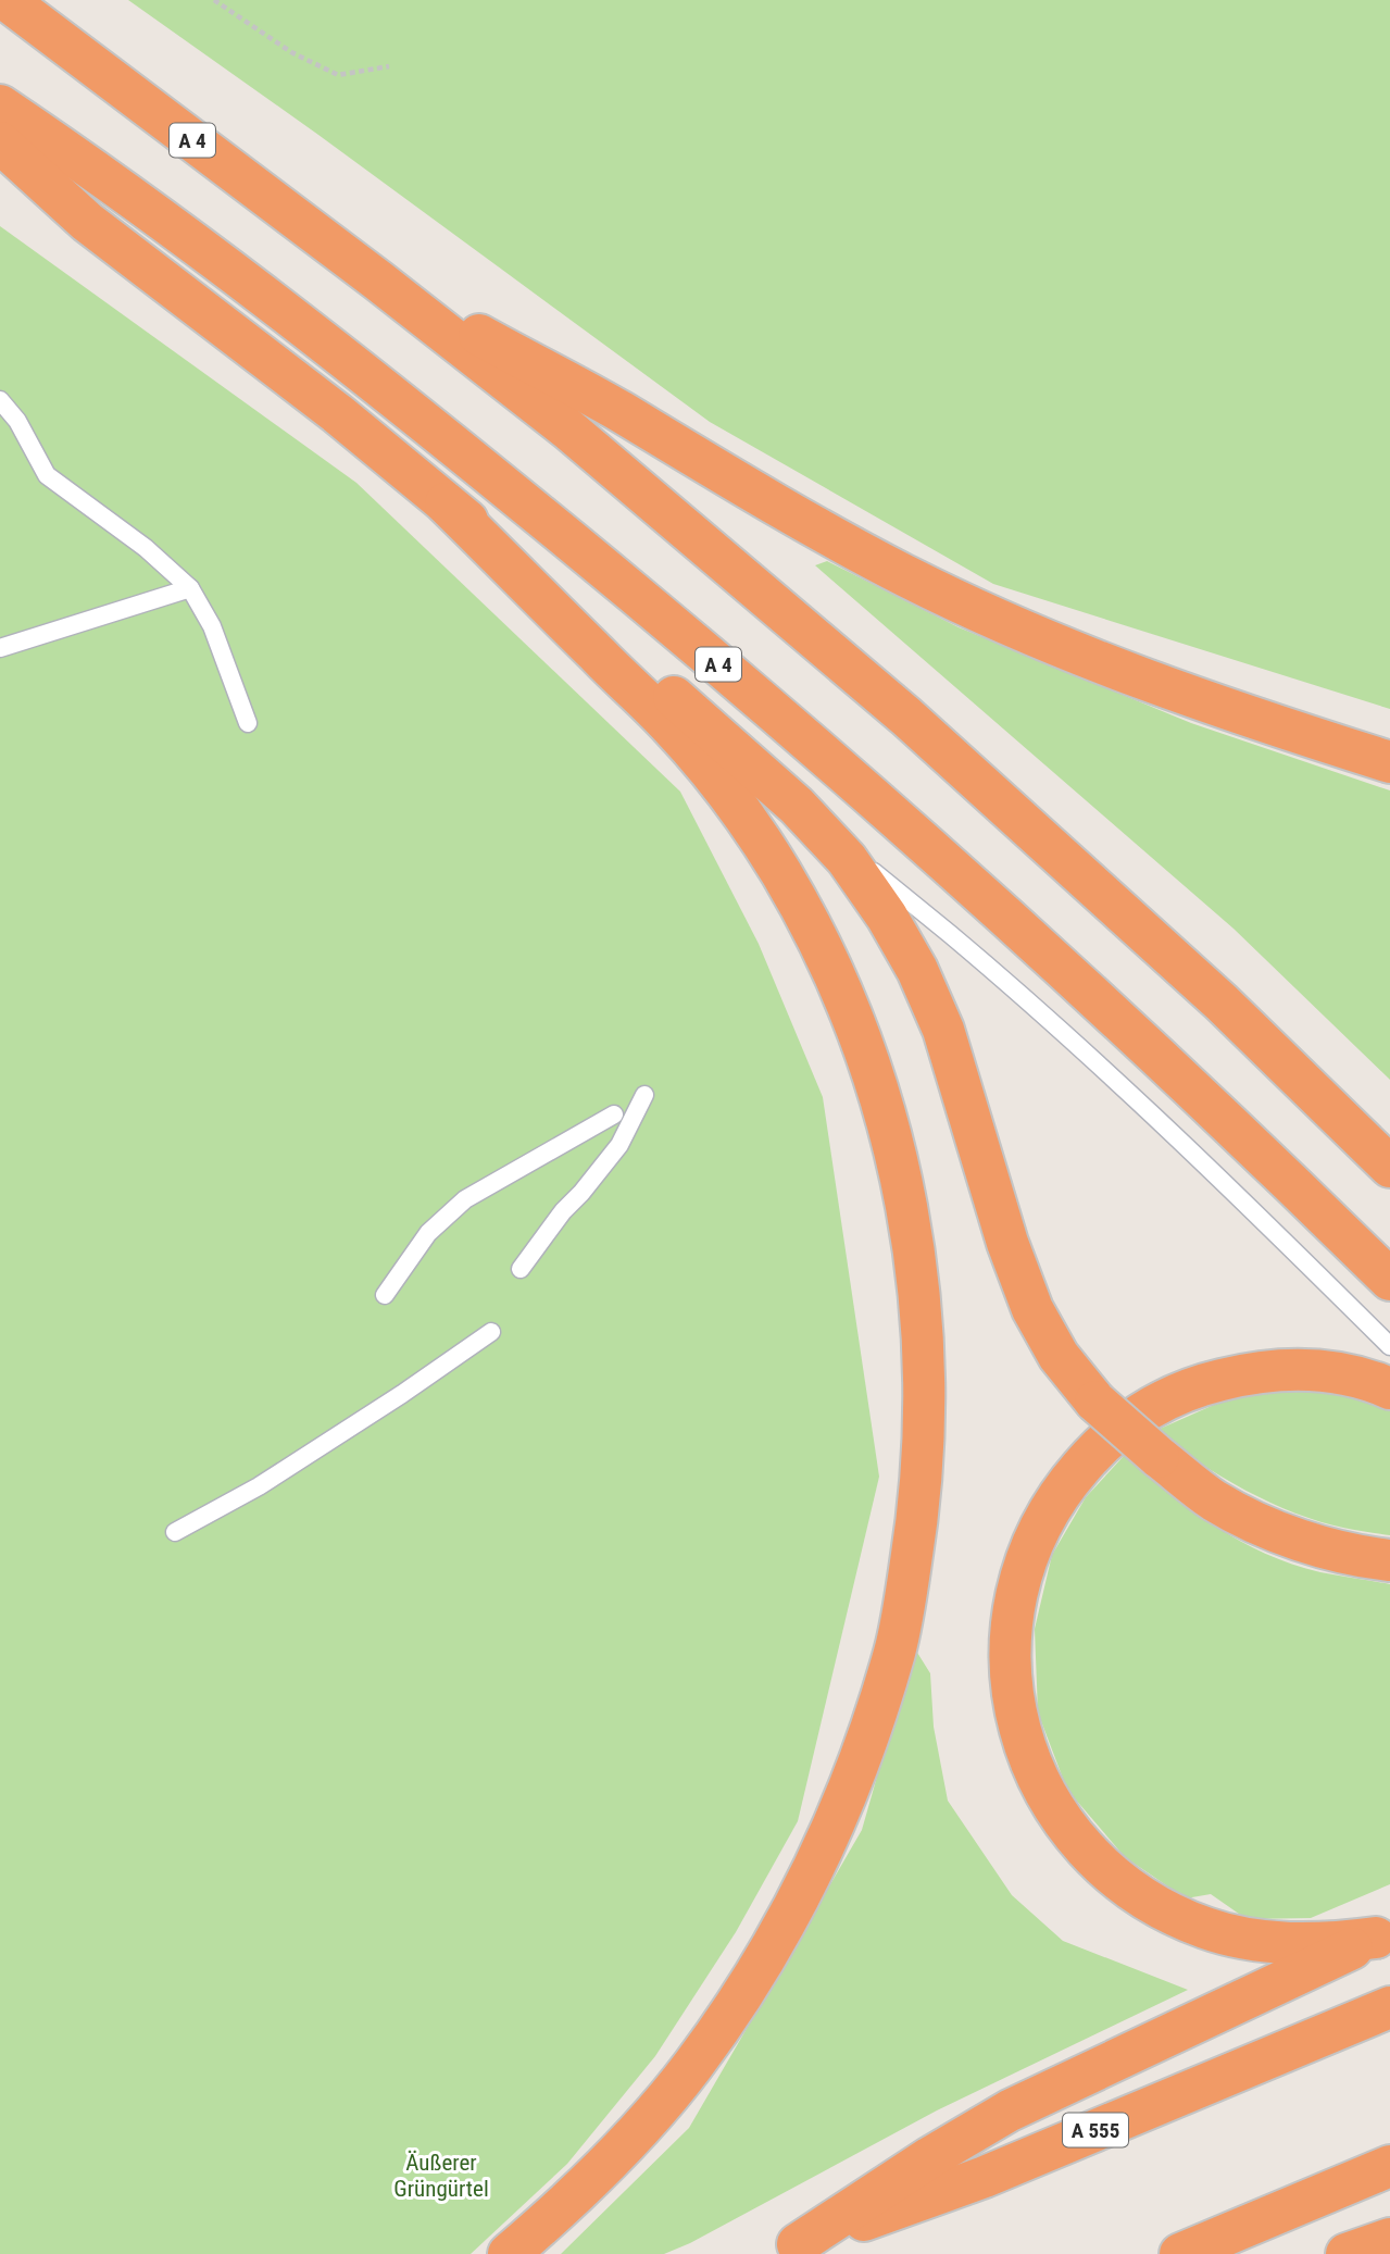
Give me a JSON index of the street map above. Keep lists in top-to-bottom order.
{
  "streets": {
    "highway": ["A 4", "A 555"]
  },
  "parks": ["Äußerer Grüngürtel"]
}
